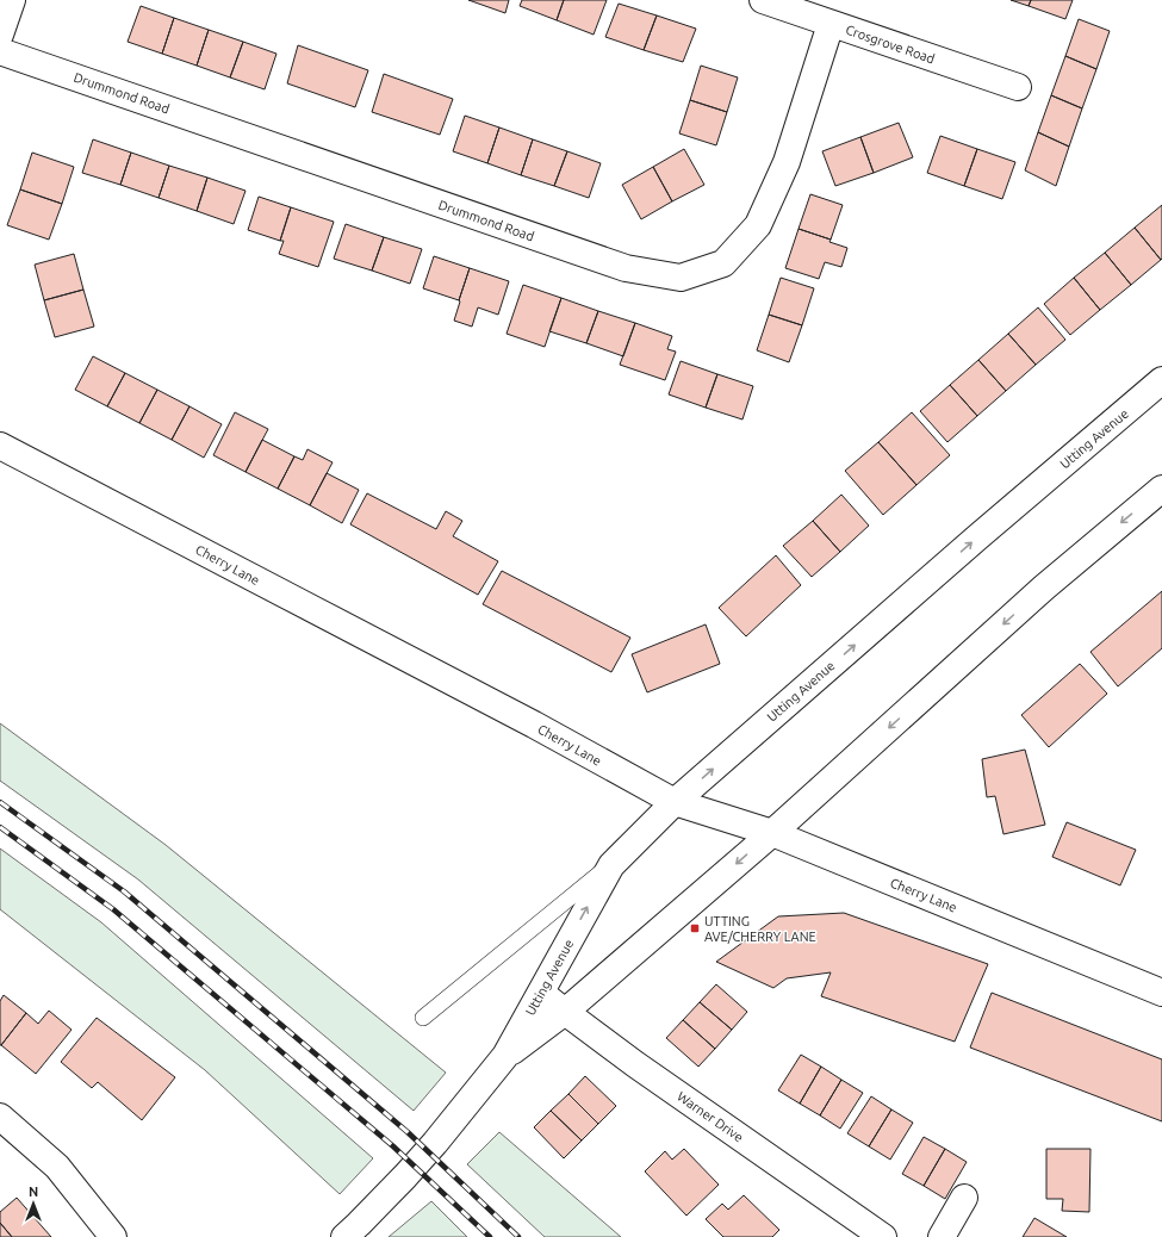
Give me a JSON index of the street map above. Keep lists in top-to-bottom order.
{
  "streets": {
    "street": [
      "Crosgrove Road",
      "Drummond Road",
      "Utting Avenue",
      "Cherry Lane",
      "Warner Drive"
    ]
  },
  "crossings": [
    ["Crosgrove Road", "Drummond Road"],
    ["Utting Avenue", "Cherry Lane"],
    ["Utting Avenue", "Warner Drive"]
  ],
  "places": {
    "transit": ["UTTING AVE/CHERRY LANE"]
  },
  "north": "top"
}
